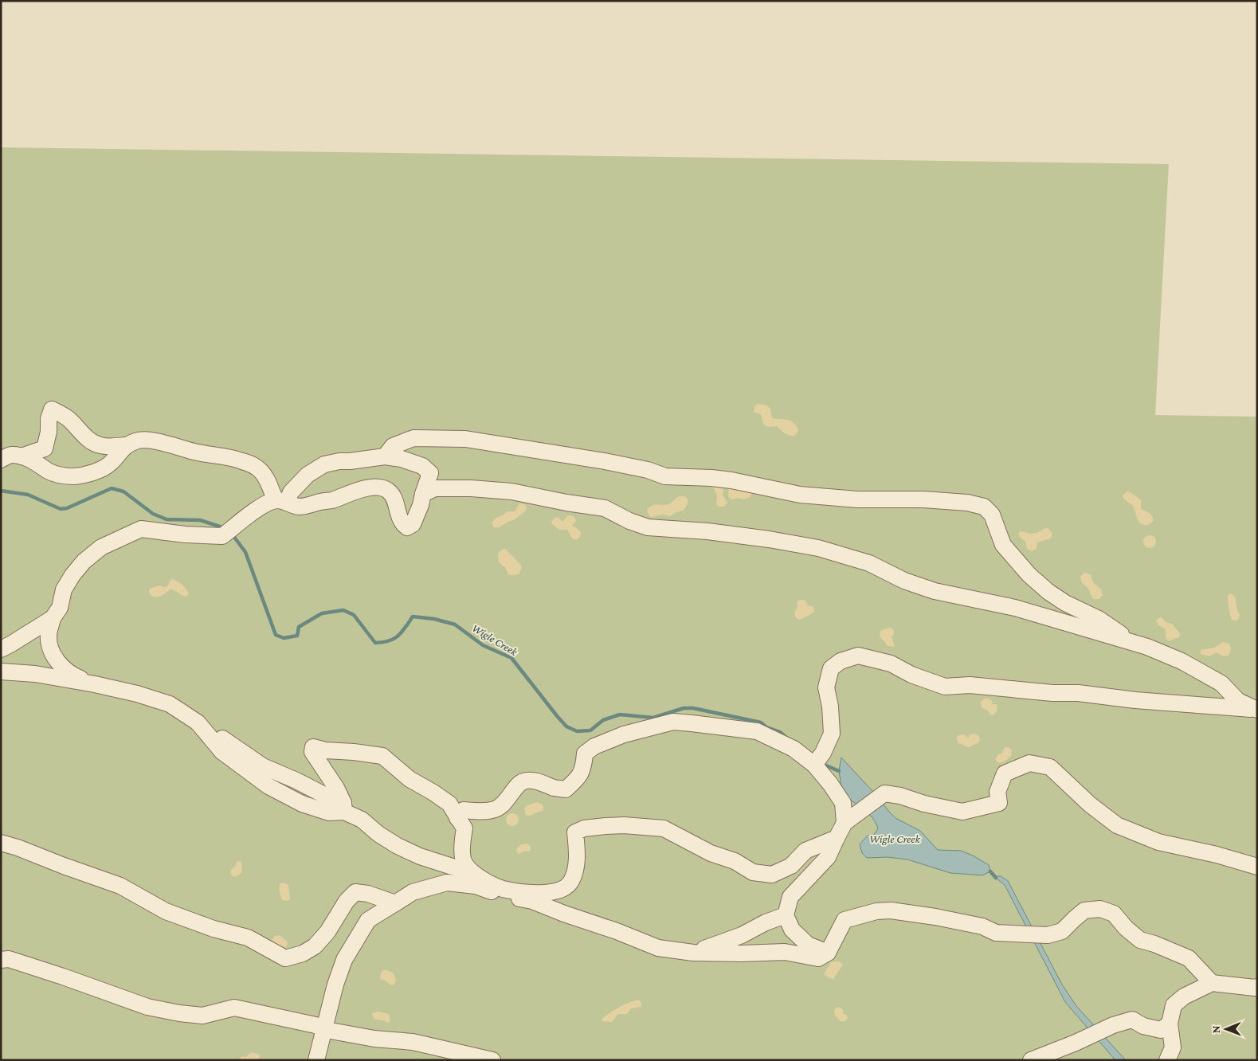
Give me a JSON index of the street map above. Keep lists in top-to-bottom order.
{
  "water": ["Wigle Creek"],
  "north": "left"
}
